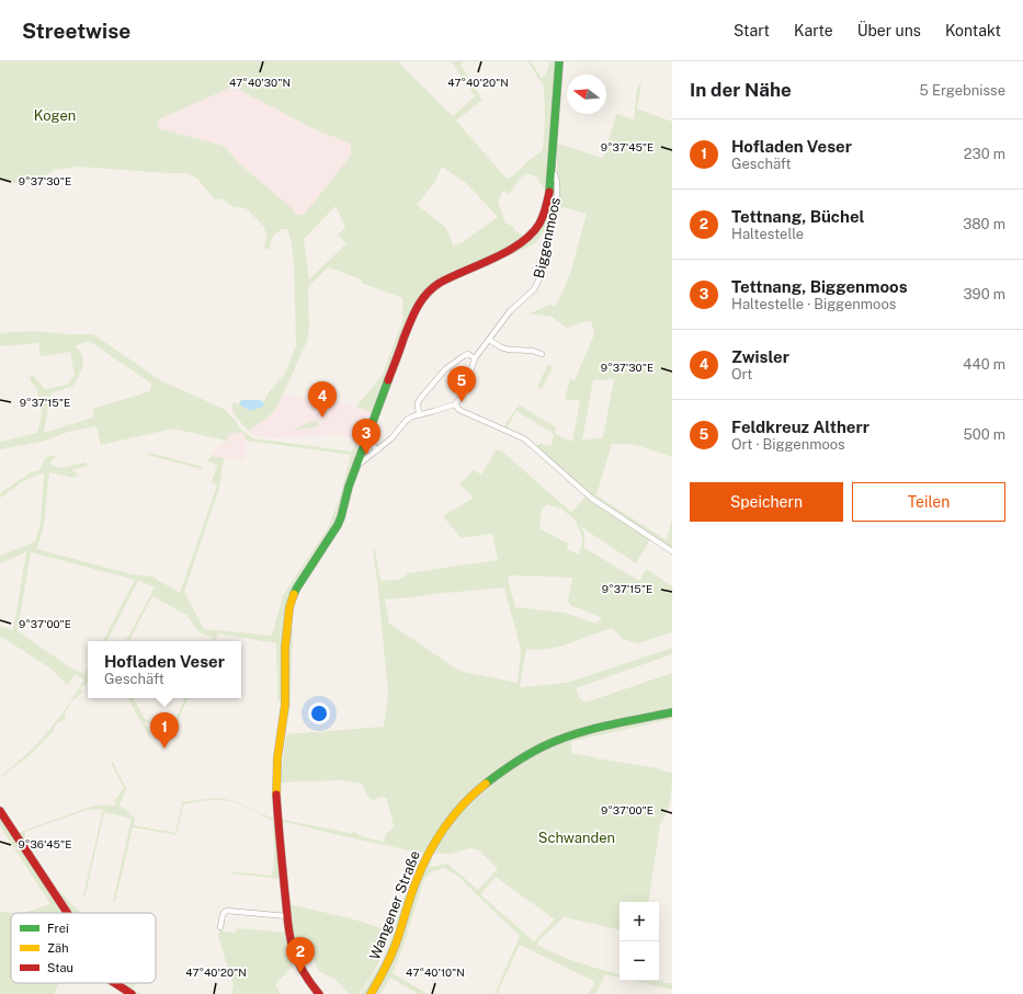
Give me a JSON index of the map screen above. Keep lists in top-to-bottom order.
{
  "streets": {
    "main road": ["Wangener Straße"],
    "street": ["Biggenmoos"]
  },
  "parks": ["Kogen", "Schwanden"],
  "legend": ["Frei", "Zäh", "Stau"],
  "north": "left",
  "page": {
    "header": "Streetwise",
    "nav": [
      "Start",
      "Karte",
      "Über uns",
      "Kontakt"
    ],
    "heading": ["In der Nähe", "5 Ergebnisse"],
    "list": [
      {
        "mark": "1",
        "name": "Hofladen Veser",
        "note": "Geschäft",
        "value": "230 m"
      },
      {
        "mark": "2",
        "name": "Tettnang, Büchel",
        "note": "Haltestelle",
        "value": "380 m"
      },
      {
        "mark": "3",
        "name": "Tettnang, Biggenmoos",
        "note": "Haltestelle · Biggenmoos",
        "value": "390 m"
      },
      {
        "mark": "4",
        "name": "Zwisler",
        "note": "Ort",
        "value": "440 m"
      },
      {
        "mark": "5",
        "name": "Feldkreuz Altherr",
        "note": "Ort · Biggenmoos",
        "value": "500 m"
      }
    ],
    "pins": [
      "5",
      "4",
      "3",
      "1",
      "2"
    ],
    "buttons": ["Speichern", "Teilen"],
    "popup": ["Hofladen Veser", "Geschäft"],
    "map_buttons": ["+", "−"]
  },
  "coordinates": [
    "47°40'30\"N",
    "47°40'20\"N",
    "9°37'45\"E",
    "9°37'30\"E",
    "9°37'15\"E",
    "9°37'00\"E",
    "9°36'45\"E",
    "47°40'10\"N"
  ]
}
